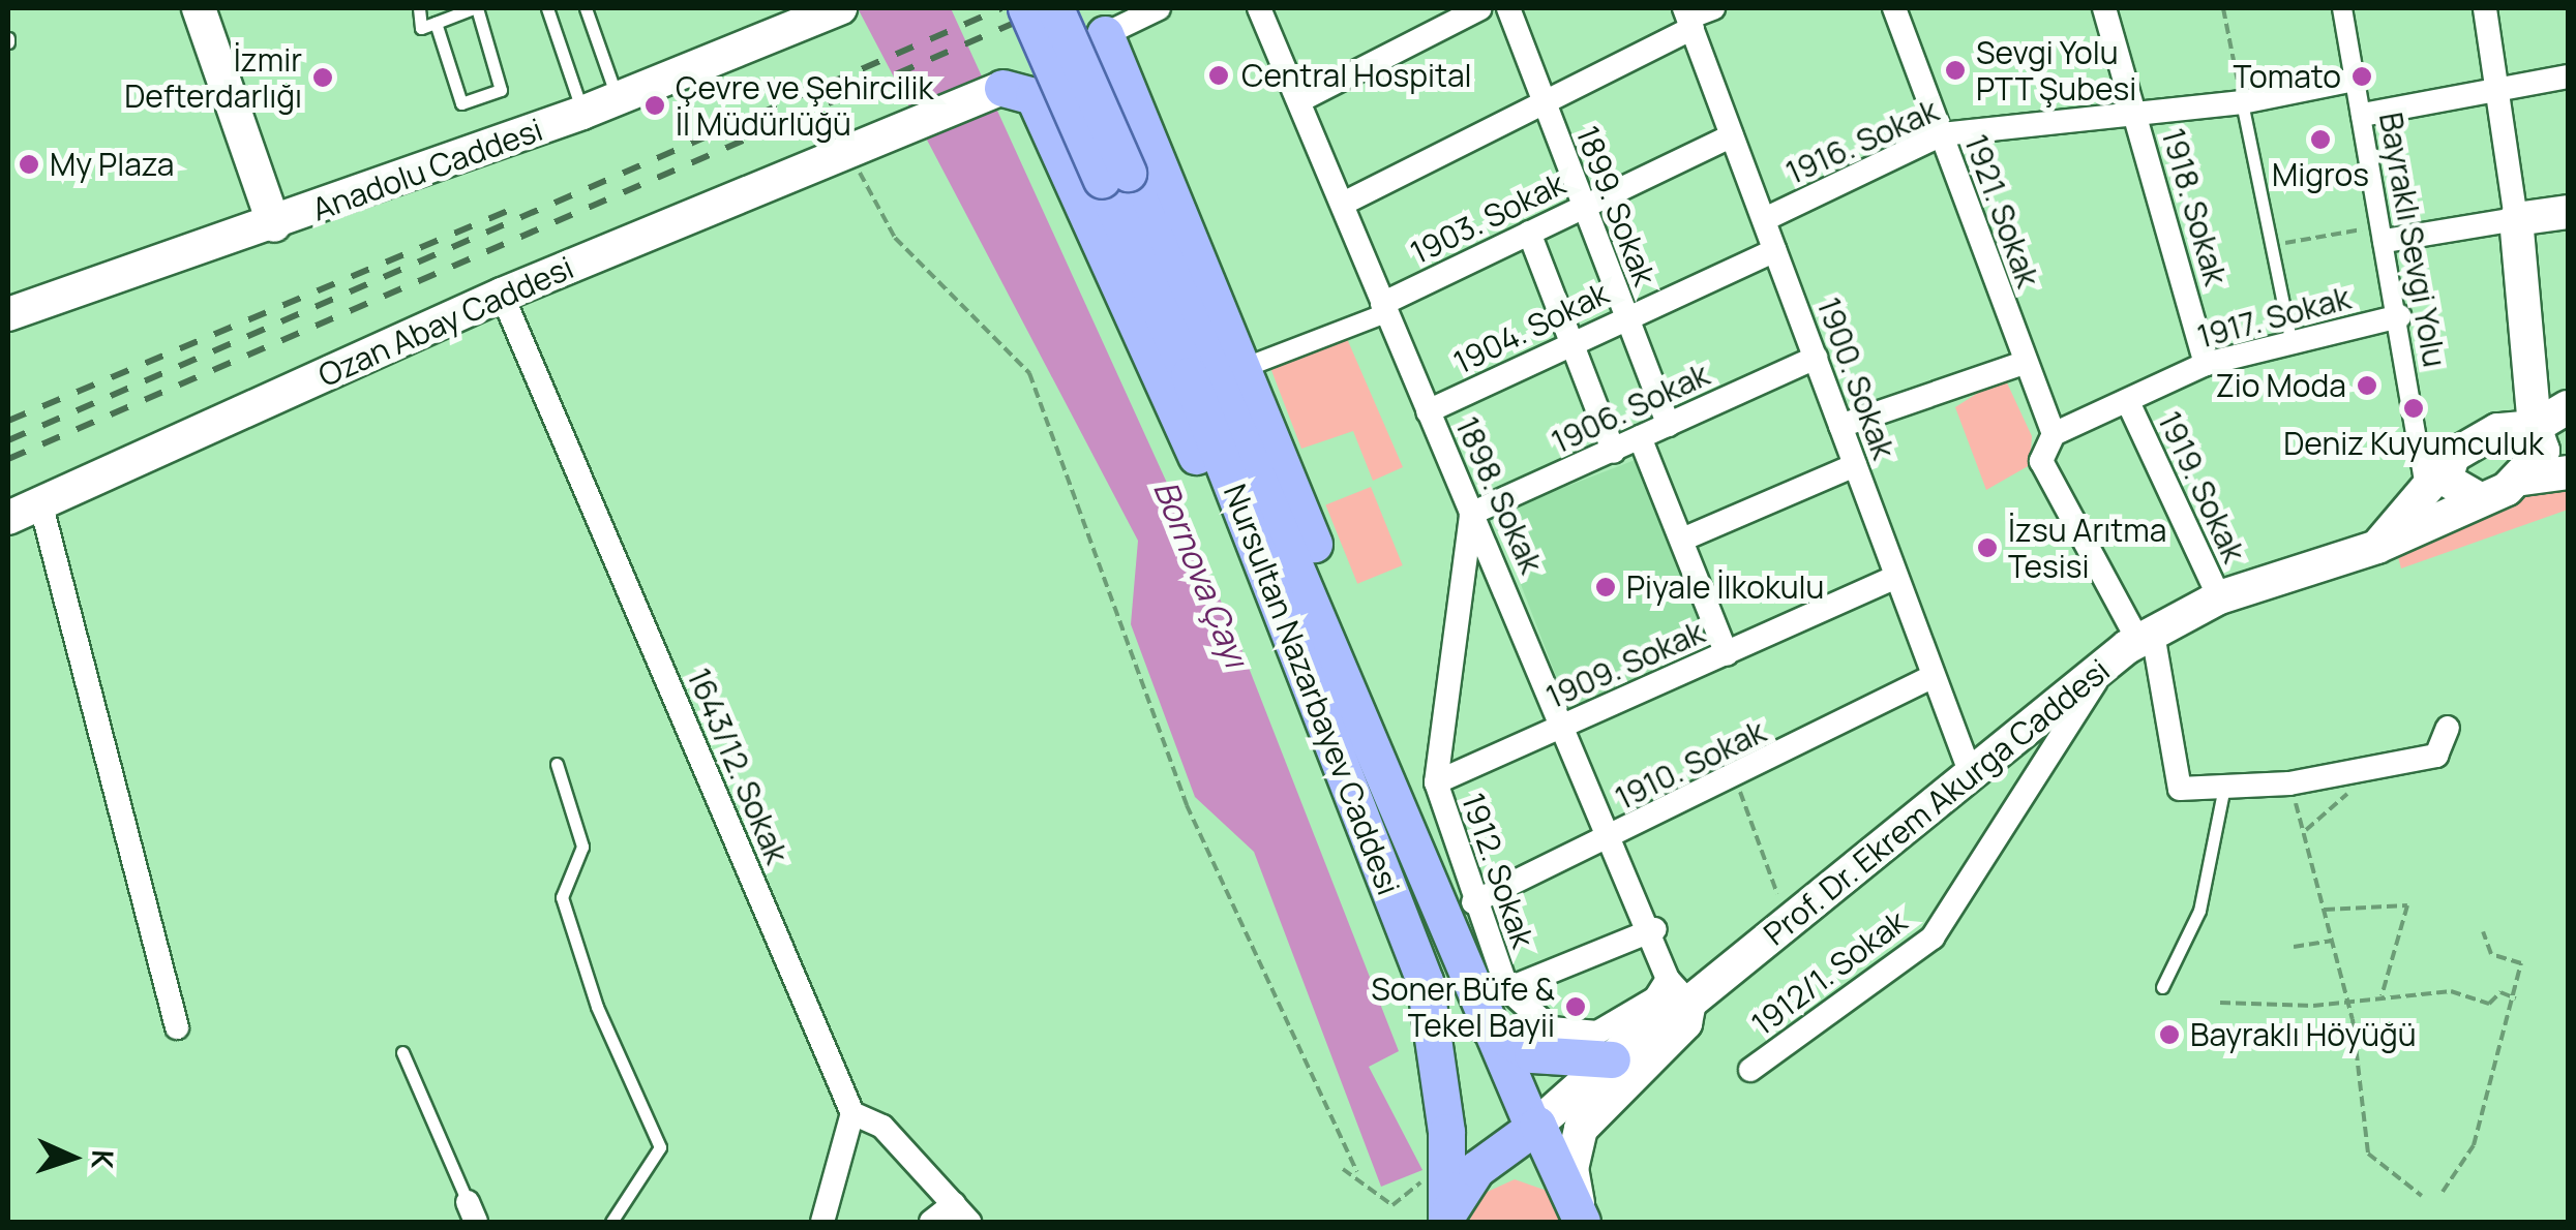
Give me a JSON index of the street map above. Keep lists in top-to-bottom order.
{
  "streets": {
    "main road": [
      "Anadolu Caddesi",
      "Ozan Abay Caddesi",
      "Nursultan Nazarbayev Caddesi",
      "Prof. Dr. Ekrem Akurga Caddesi"
    ],
    "street": [
      "1916. Sokak",
      "1899. Sokak",
      "1918. Sokak",
      "1921. Sokak",
      "1903. Sokak",
      "Bayraklı Sevgi Yolu",
      "1917. Sokak",
      "1904. Sokak",
      "1900. Sokak",
      "1906. Sokak",
      "1919. Sokak",
      "1898. Sokak",
      "1909. Sokak",
      "1910. Sokak",
      "1643/12. Sokak",
      "1912. Sokak",
      "1912/1. Sokak"
    ]
  },
  "crossings": [
    ["1916. Sokak", "1918. Sokak"],
    ["1916. Sokak", "1921. Sokak"],
    ["1916. Sokak", "Bayraklı Sevgi Yolu"],
    ["1916. Sokak", "1900. Sokak"],
    ["1899. Sokak", "1903. Sokak"],
    ["1899. Sokak", "1904. Sokak"],
    ["1899. Sokak", "1906. Sokak"],
    ["1918. Sokak", "1917. Sokak"],
    ["1921. Sokak", "1917. Sokak"],
    ["1903. Sokak", "1900. Sokak"],
    ["1903. Sokak", "1898. Sokak"],
    ["Bayraklı Sevgi Yolu", "1917. Sokak"],
    ["1917. Sokak", "1919. Sokak"],
    ["Ozan Abay Caddesi", "1643/12. Sokak"],
    ["1904. Sokak", "1900. Sokak"],
    ["1904. Sokak", "1898. Sokak"],
    ["1900. Sokak", "1906. Sokak"],
    ["1900. Sokak", "1909. Sokak"],
    ["1900. Sokak", "1910. Sokak"],
    ["1900. Sokak", "Prof. Dr. Ekrem Akurga Caddesi"],
    ["1906. Sokak", "1898. Sokak"],
    ["1906. Sokak", "1912. Sokak"],
    ["1919. Sokak", "Prof. Dr. Ekrem Akurga Caddesi"],
    ["1898. Sokak", "1909. Sokak"],
    ["1898. Sokak", "1910. Sokak"],
    ["1898. Sokak", "Prof. Dr. Ekrem Akurga Caddesi"],
    ["1898. Sokak", "1912. Sokak"],
    ["1909. Sokak", "1912. Sokak"],
    ["Nursultan Nazarbayev Caddesi", "Prof. Dr. Ekrem Akurga Caddesi"],
    ["1910. Sokak", "1912. Sokak"],
    ["Prof. Dr. Ekrem Akurga Caddesi", "1912. Sokak"],
    ["Prof. Dr. Ekrem Akurga Caddesi", "1912/1. Sokak"]
  ],
  "water": ["Bornova Çayı"],
  "places": [
    "Sevgi Yolu PTT Şubesi",
    "Central Hospital",
    "Tomato",
    "İzmir Defterdarlığı",
    "Çevre ve Şehircilik İl Müdürlüğü",
    "Migros",
    "My Plaza",
    "Zio Moda",
    "Deniz Kuyumculuk",
    "İzsu Arıtma Tesisi",
    "Piyale İlkokulu",
    "Soner Büfe & Tekel Bayii",
    "Bayraklı Höyüğü"
  ],
  "north": "right"
}
